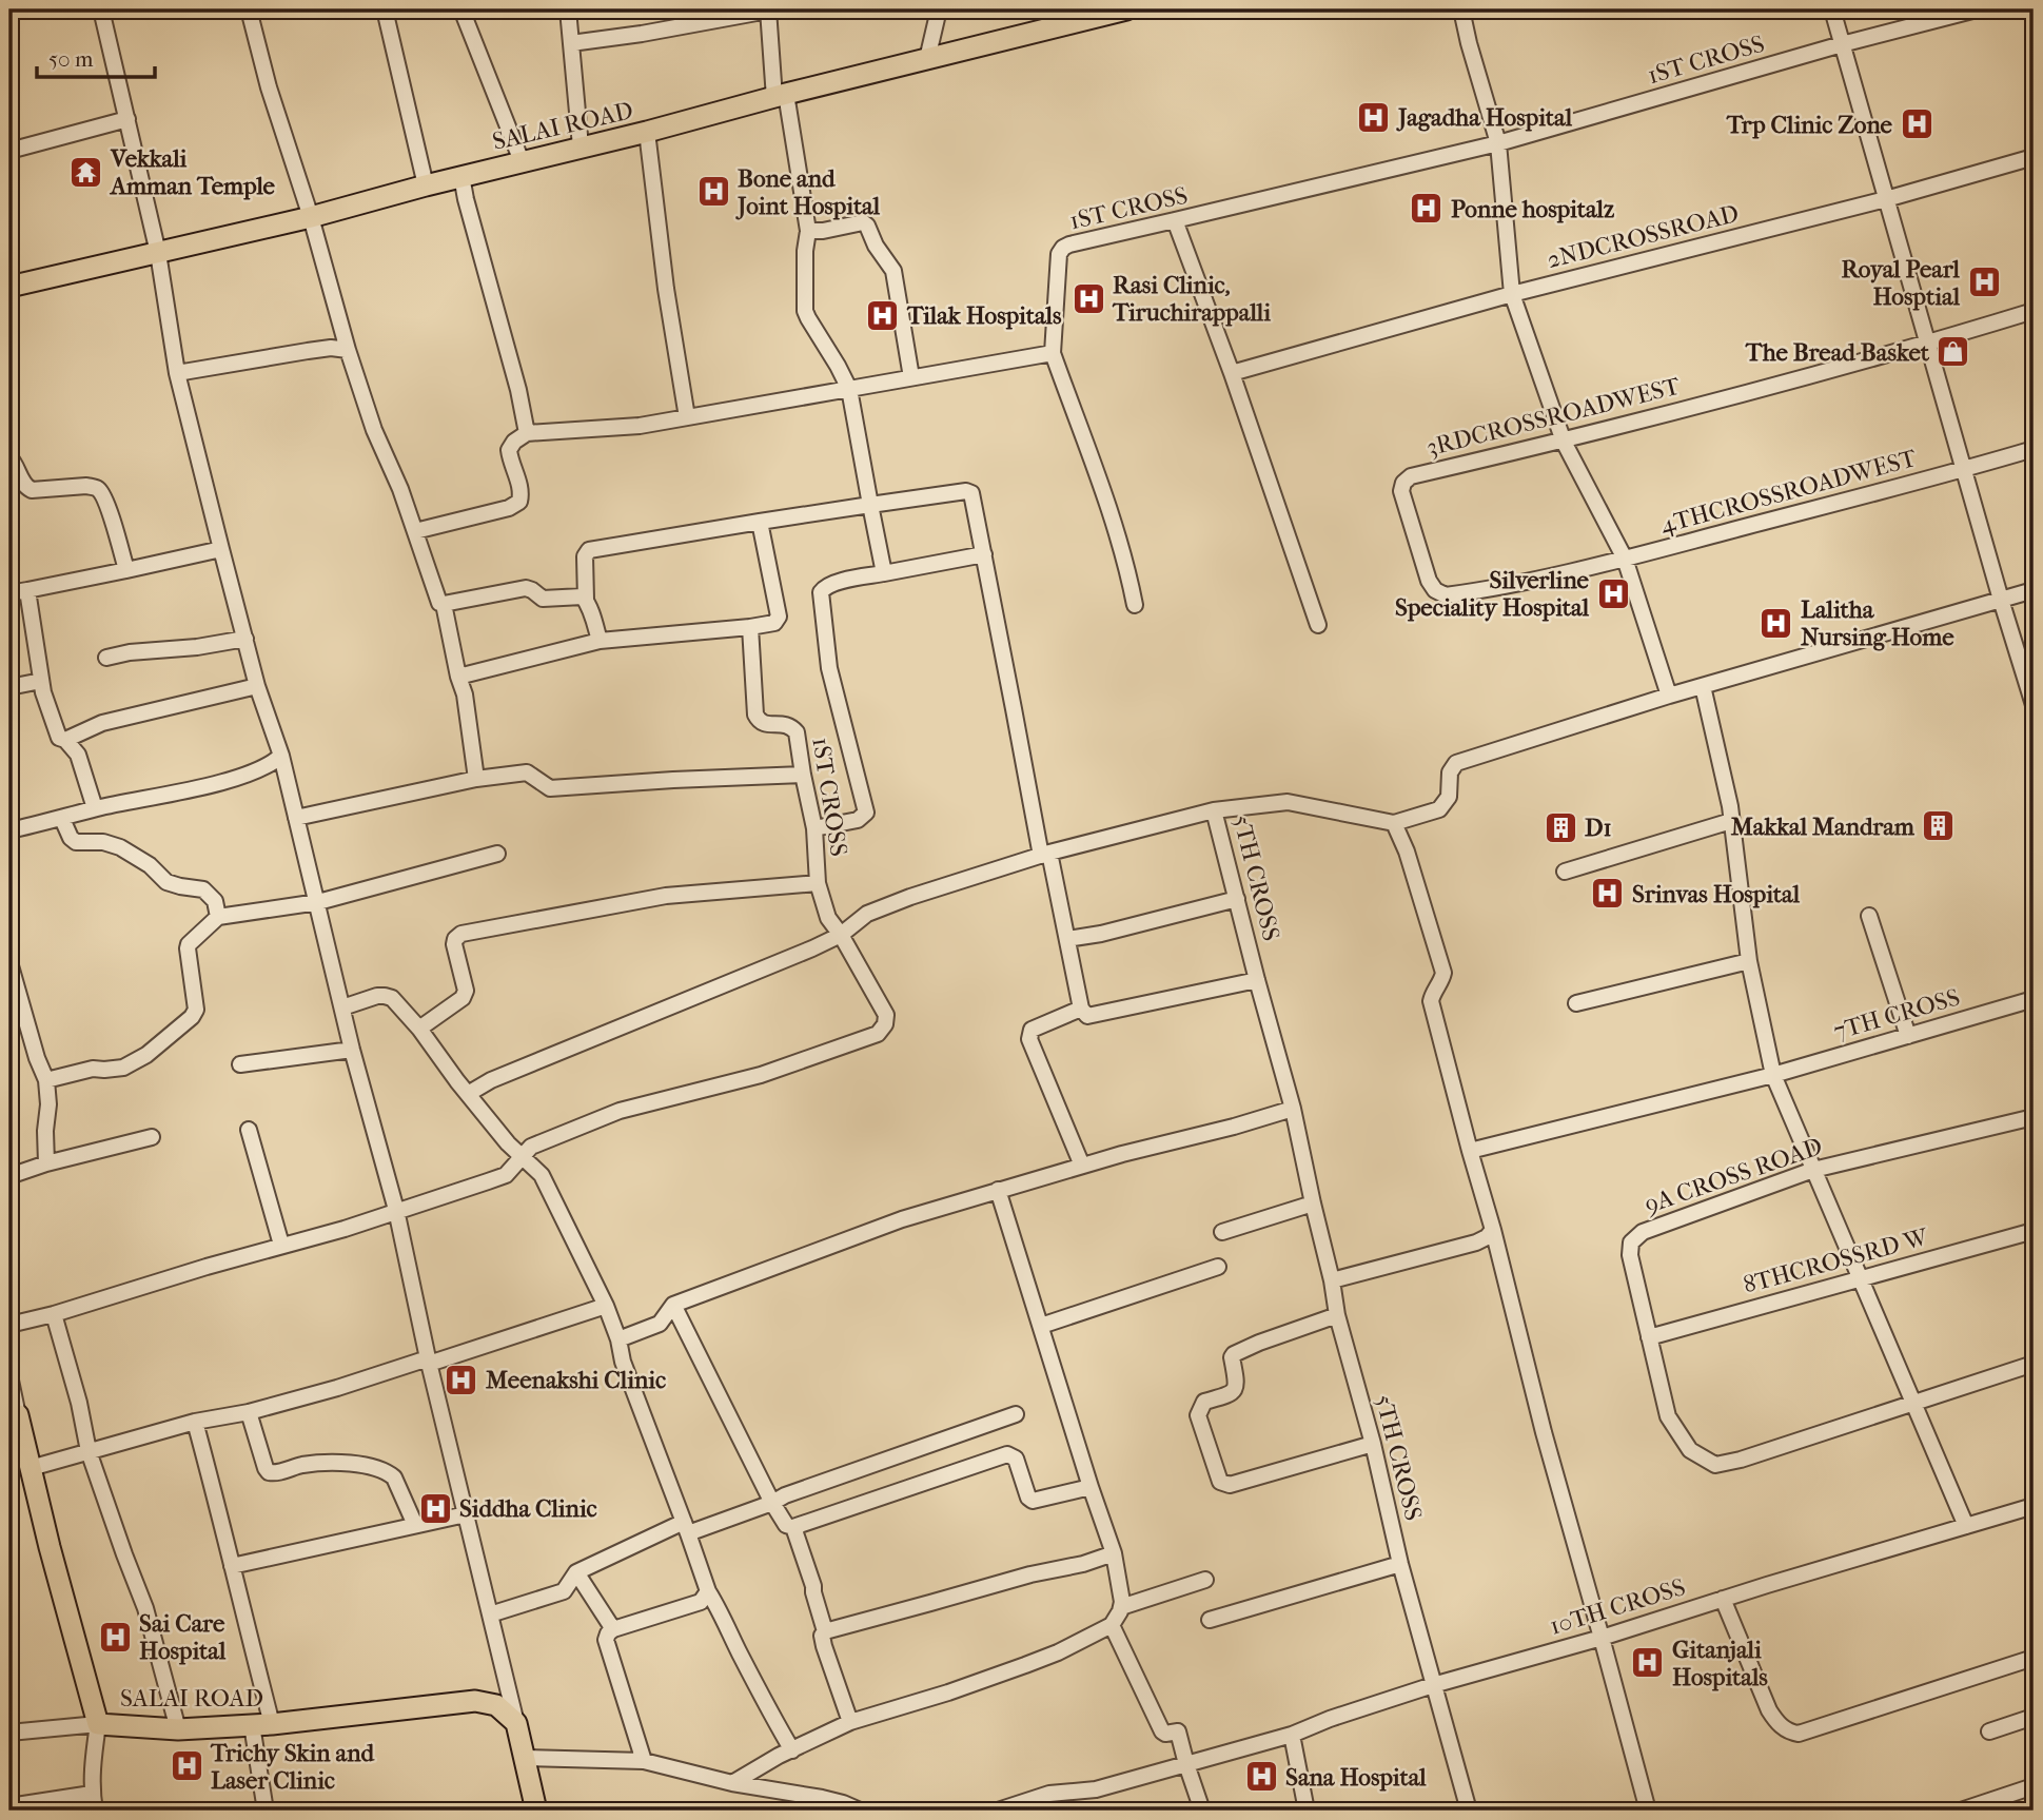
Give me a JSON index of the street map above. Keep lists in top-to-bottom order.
{
  "streets": {
    "main road": ["SALAI ROAD"],
    "street": [
      "1ST CROSS",
      "2NDCROSSROAD",
      "3RDCROSSROADWEST",
      "4THCROSSROADWEST",
      "5TH CROSS",
      "7TH CROSS",
      "9A CROSS ROAD",
      "8THCROSSRD W",
      "10TH CROSS"
    ]
  },
  "crossings": [
    ["3RDCROSSROADWEST", "4THCROSSROADWEST"],
    ["5TH CROSS", "10TH CROSS"],
    ["9A CROSS ROAD", "8THCROSSRD W"]
  ],
  "places": {
    "hospital": [
      "Jagadha Hospital",
      "Trp Clinic Zone",
      "Bone and Joint Hospital",
      "Ponne hospitalz",
      "Royal Pearl Hosptial",
      "Rasi Clinic, Tiruchirappalli",
      "Tilak Hospitals",
      "Silverline Speciality Hospital",
      "Lalitha Nursing Home",
      "Srinvas Hospital",
      "Meenakshi Clinic",
      "Siddha Clinic",
      "Sai Care Hospital",
      "Gitanjali Hospitals",
      "Trichy Skin and Laser Clinic",
      "Sana Hospital"
    ],
    "temple": ["Vekkali Amman Temple"],
    "shop": ["The Bread Basket"],
    "building": ["Makkal Mandram", "D1"]
  },
  "scale_bar": "50 m"
}
